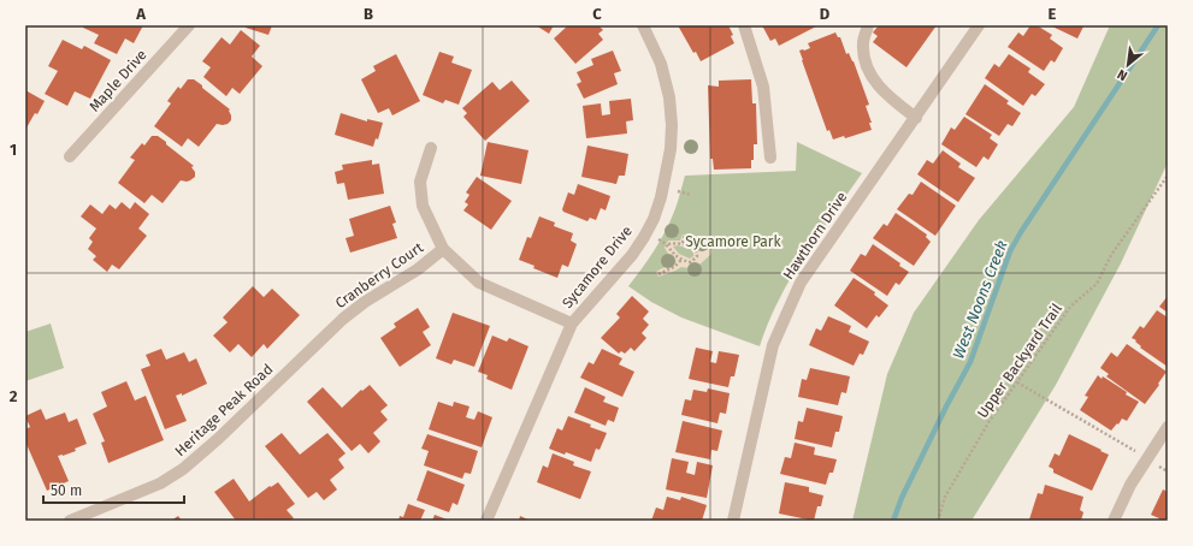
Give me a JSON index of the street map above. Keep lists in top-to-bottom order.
{
  "streets": {
    "street": [
      "Maple Drive",
      "Hawthorn Drive",
      "Sycamore Drive",
      "Cranberry Court",
      "Heritage Peak Road"
    ],
    "path": ["Upper Backyard Trail"]
  },
  "crossings": [
    ["Sycamore Drive", "Cranberry Court"],
    ["Cranberry Court", "Heritage Peak Road"]
  ],
  "water": ["West Noons Creek"],
  "parks": ["Sycamore Park"],
  "scale_bar": "50 m",
  "north": "bottom left",
  "grid": {
    "columns": [
      "A",
      "B",
      "C",
      "D",
      "E"
    ],
    "rows": ["1", "2"]
  }
}
